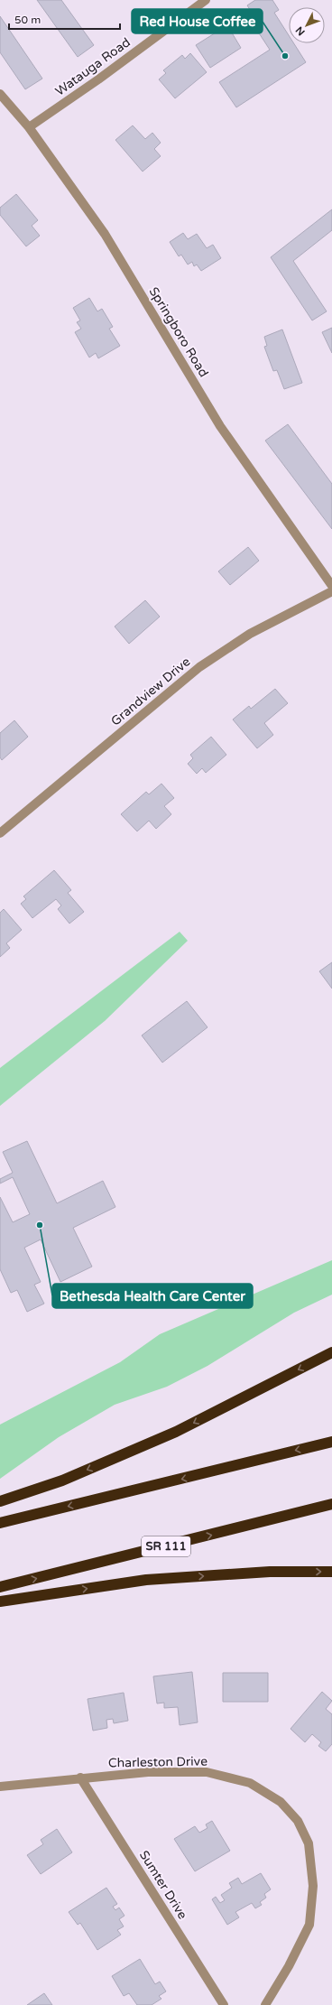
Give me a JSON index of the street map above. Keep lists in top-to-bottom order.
{
  "streets": {
    "highway": ["SR 111"],
    "street": [
      "Watauga Road",
      "Springboro Road",
      "Grandview Drive",
      "Charleston Drive",
      "Sumter Drive"
    ]
  },
  "crossings": [
    ["Watauga Road", "Springboro Road"],
    ["Charleston Drive", "Sumter Drive"]
  ],
  "places": ["Red House Coffee", "Bethesda Health Care Center"],
  "scale_bar": "50 m",
  "north": "bottom left"
}
